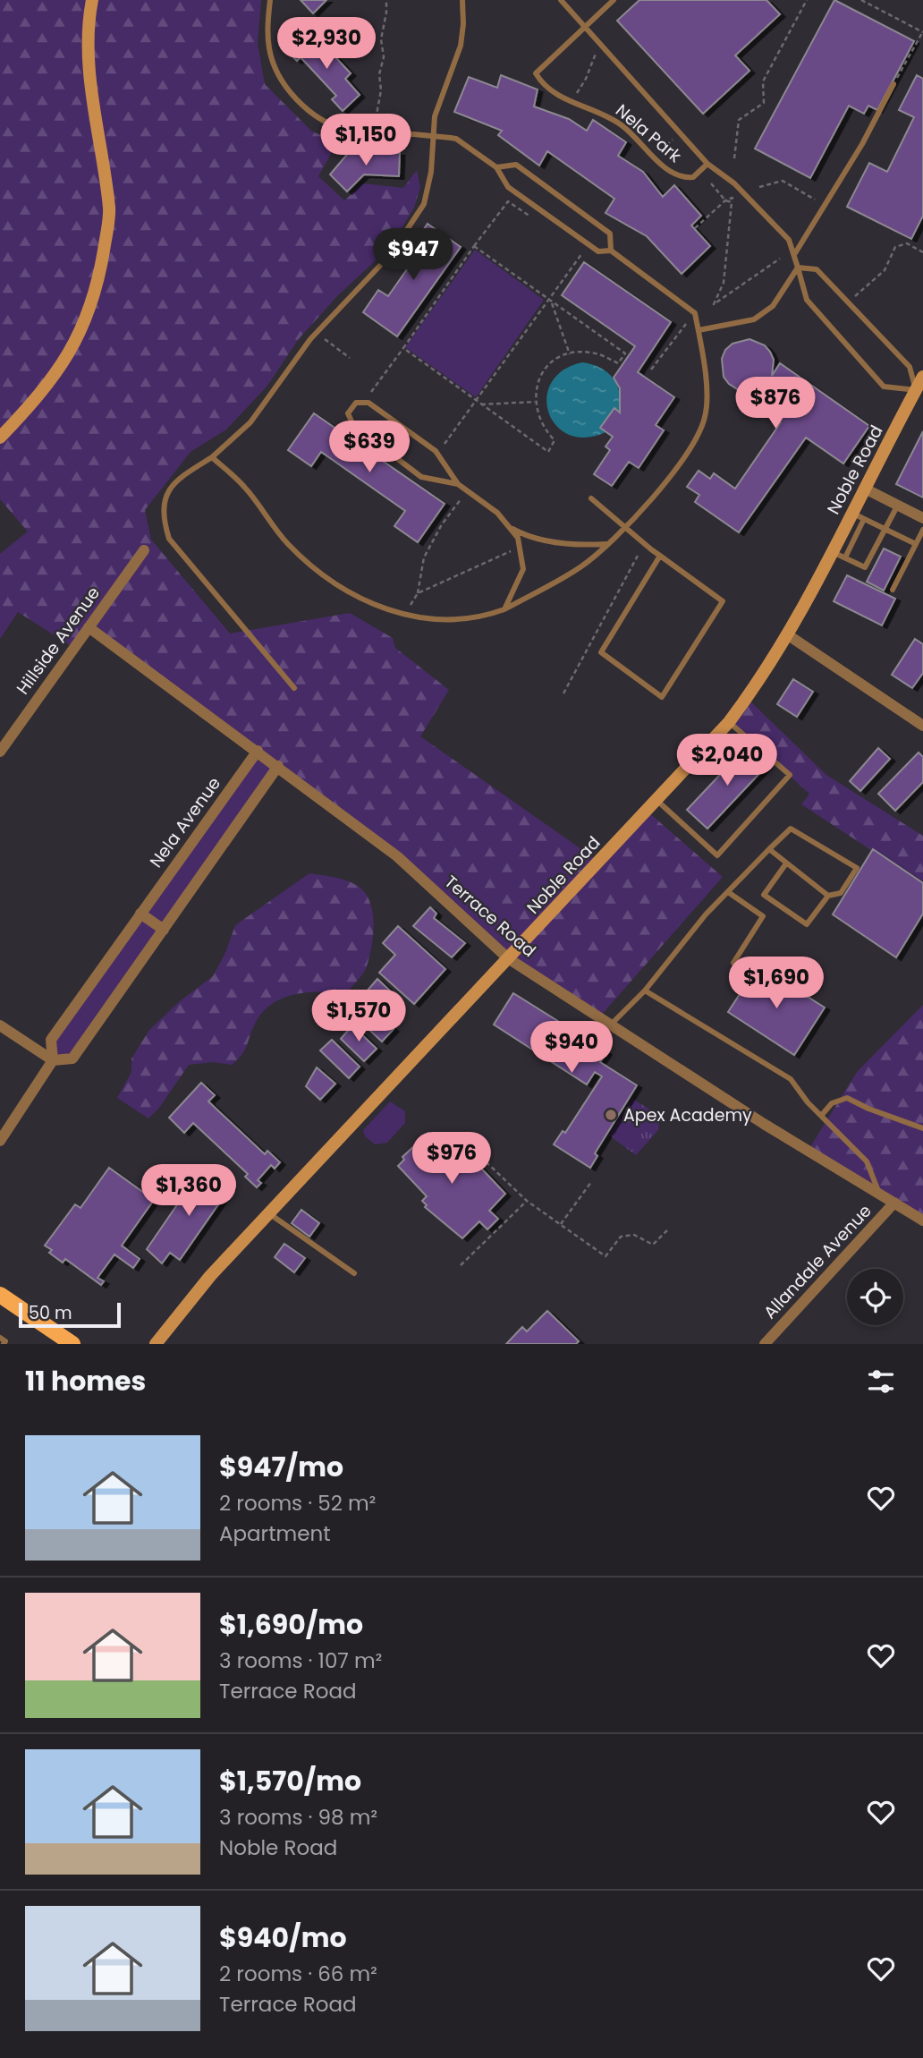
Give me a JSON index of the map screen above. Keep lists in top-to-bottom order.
{
  "streets": {
    "main road": ["Noble Road"],
    "street": [
      "Hillside Avenue",
      "Nela Avenue",
      "Terrace Road",
      "Allandale Avenue"
    ],
    "lane": ["Nela Park"]
  },
  "crossings": [
    ["Noble Road", "Terrace Road"],
    ["Hillside Avenue", "Terrace Road"],
    ["Nela Avenue", "Terrace Road"],
    ["Terrace Road", "Allandale Avenue"]
  ],
  "places": ["Apex Academy"],
  "scale_bar": "50 m",
  "page": {
    "price": [
      "$2,930",
      "$1,150",
      "$947",
      "$876",
      "$639",
      "$2,040",
      "$1,690",
      "$1,570",
      "$940",
      "$976",
      "$1,360"
    ],
    "scale": "50 m",
    "heading": "11 homes",
    "list": [
      {
        "name": "$947/mo",
        "note": "2 rooms · 52 m² · Apartment"
      },
      {
        "name": "$1,690/mo",
        "note": "3 rooms · 107 m² · Terrace Road"
      },
      {
        "name": "$1,570/mo",
        "note": "3 rooms · 98 m² · Noble Road"
      },
      {
        "name": "$940/mo",
        "note": "2 rooms · 66 m² · Terrace Road"
      }
    ]
  }
}
